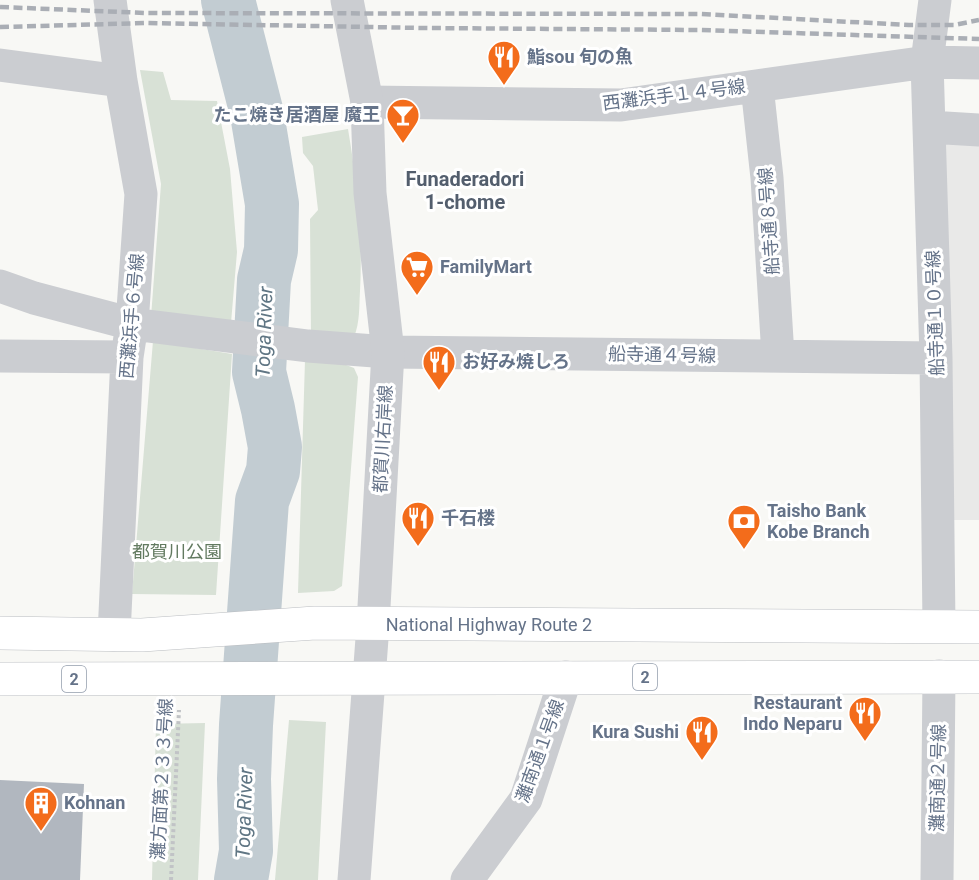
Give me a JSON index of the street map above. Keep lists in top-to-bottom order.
{
  "streets": {
    "highway": ["National Highway Route 2", "2"],
    "street": [
      "西灘浜手１４号線",
      "船寺通８号線",
      "船寺通１０号線",
      "西灘浜手６号線",
      "船寺通４号線",
      "都賀川右岸線",
      "灘南通１号線",
      "灘南通２号線"
    ],
    "path": ["灘方面第２３３号線"]
  },
  "crossings": [
    ["西灘浜手１４号線", "船寺通８号線"],
    ["西灘浜手１４号線", "船寺通１０号線"],
    ["西灘浜手１４号線", "都賀川右岸線"],
    ["船寺通８号線", "船寺通４号線"],
    ["船寺通１０号線", "船寺通４号線"],
    ["船寺通１０号線", "National Highway Route 2"],
    ["西灘浜手６号線", "船寺通４号線"],
    ["西灘浜手６号線", "National Highway Route 2"],
    ["船寺通４号線", "都賀川右岸線"],
    ["都賀川右岸線", "National Highway Route 2"],
    ["都賀川右岸線", "2"],
    ["2", "灘南通１号線"],
    ["2", "灘南通２号線"],
    ["2", "灘方面第２３３号線"]
  ],
  "districts": ["Funaderadori 1-chome"],
  "water": ["Toga River"],
  "parks": ["都賀川公園"],
  "places": {
    "restaurant": [
      "鮨sou 旬の魚",
      "お好み焼しろ",
      "千石楼",
      "Restaurant Indo Neparu",
      "Kura Sushi"
    ],
    "bar": ["たこ焼き居酒屋 魔王"],
    "supermarket": ["FamilyMart"],
    "bank": ["Taisho Bank Kobe Branch"],
    "building": ["Kohnan"]
  }
}
